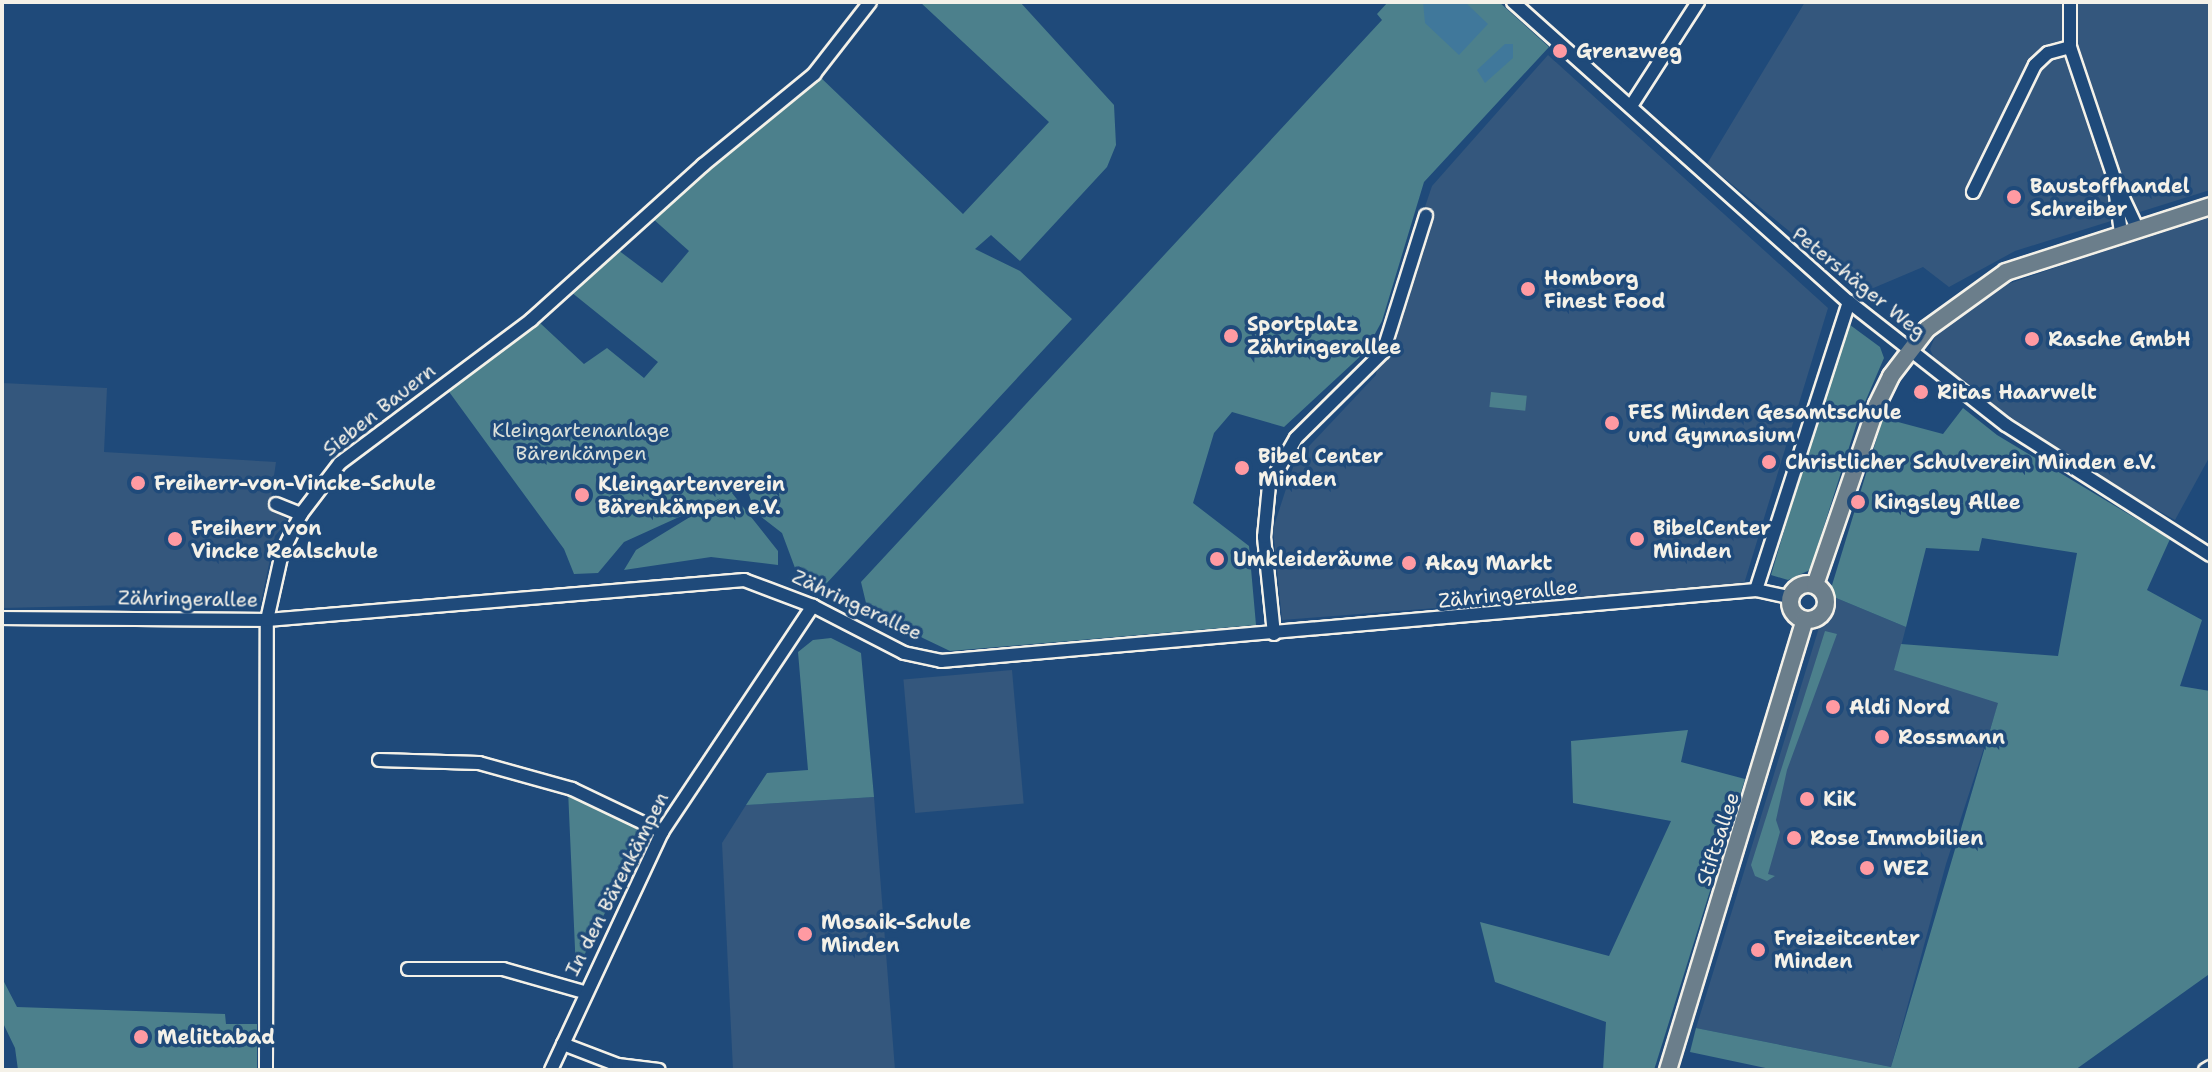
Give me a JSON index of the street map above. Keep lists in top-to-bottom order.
{
  "streets": {
    "main road": ["Stiftsallee"],
    "street": [
      "Petershäger Weg",
      "Sieben Bauern",
      "Zähringerallee",
      "In den Bärenkämpen"
    ]
  },
  "crossings": [
    ["Sieben Bauern", "Zähringerallee"],
    ["Zähringerallee", "Stiftsallee"],
    ["Zähringerallee", "In den Bärenkämpen"]
  ],
  "parks": ["Kleingartenanlage Bärenkämpen"],
  "places": [
    "Grenzweg",
    "Baustoffhandel Schreiber",
    "Homborg Finest Food",
    "Sportplatz Zähringerallee",
    "Rasche GmbH",
    "Ritas Haarwelt",
    "FES Minden Gesamtschule und Gymnasium",
    "Christlicher Schulverein Minden e.V.",
    "Bibel Center Minden",
    "Freiherr-von-Vincke-Schule",
    "Kleingartenverein Bärenkämpen e.V.",
    "Kingsley Allee",
    "Freiherr von Vincke Realschule",
    "BibelCenter Minden",
    "Umkleideräume",
    "Akay Markt",
    "Aldi Nord",
    "Rossmann",
    "KiK",
    "Rose Immobilien",
    "WEZ",
    "Mosaik-Schule Minden",
    "Freizeitcenter Minden",
    "Melittabad"
  ]
}
